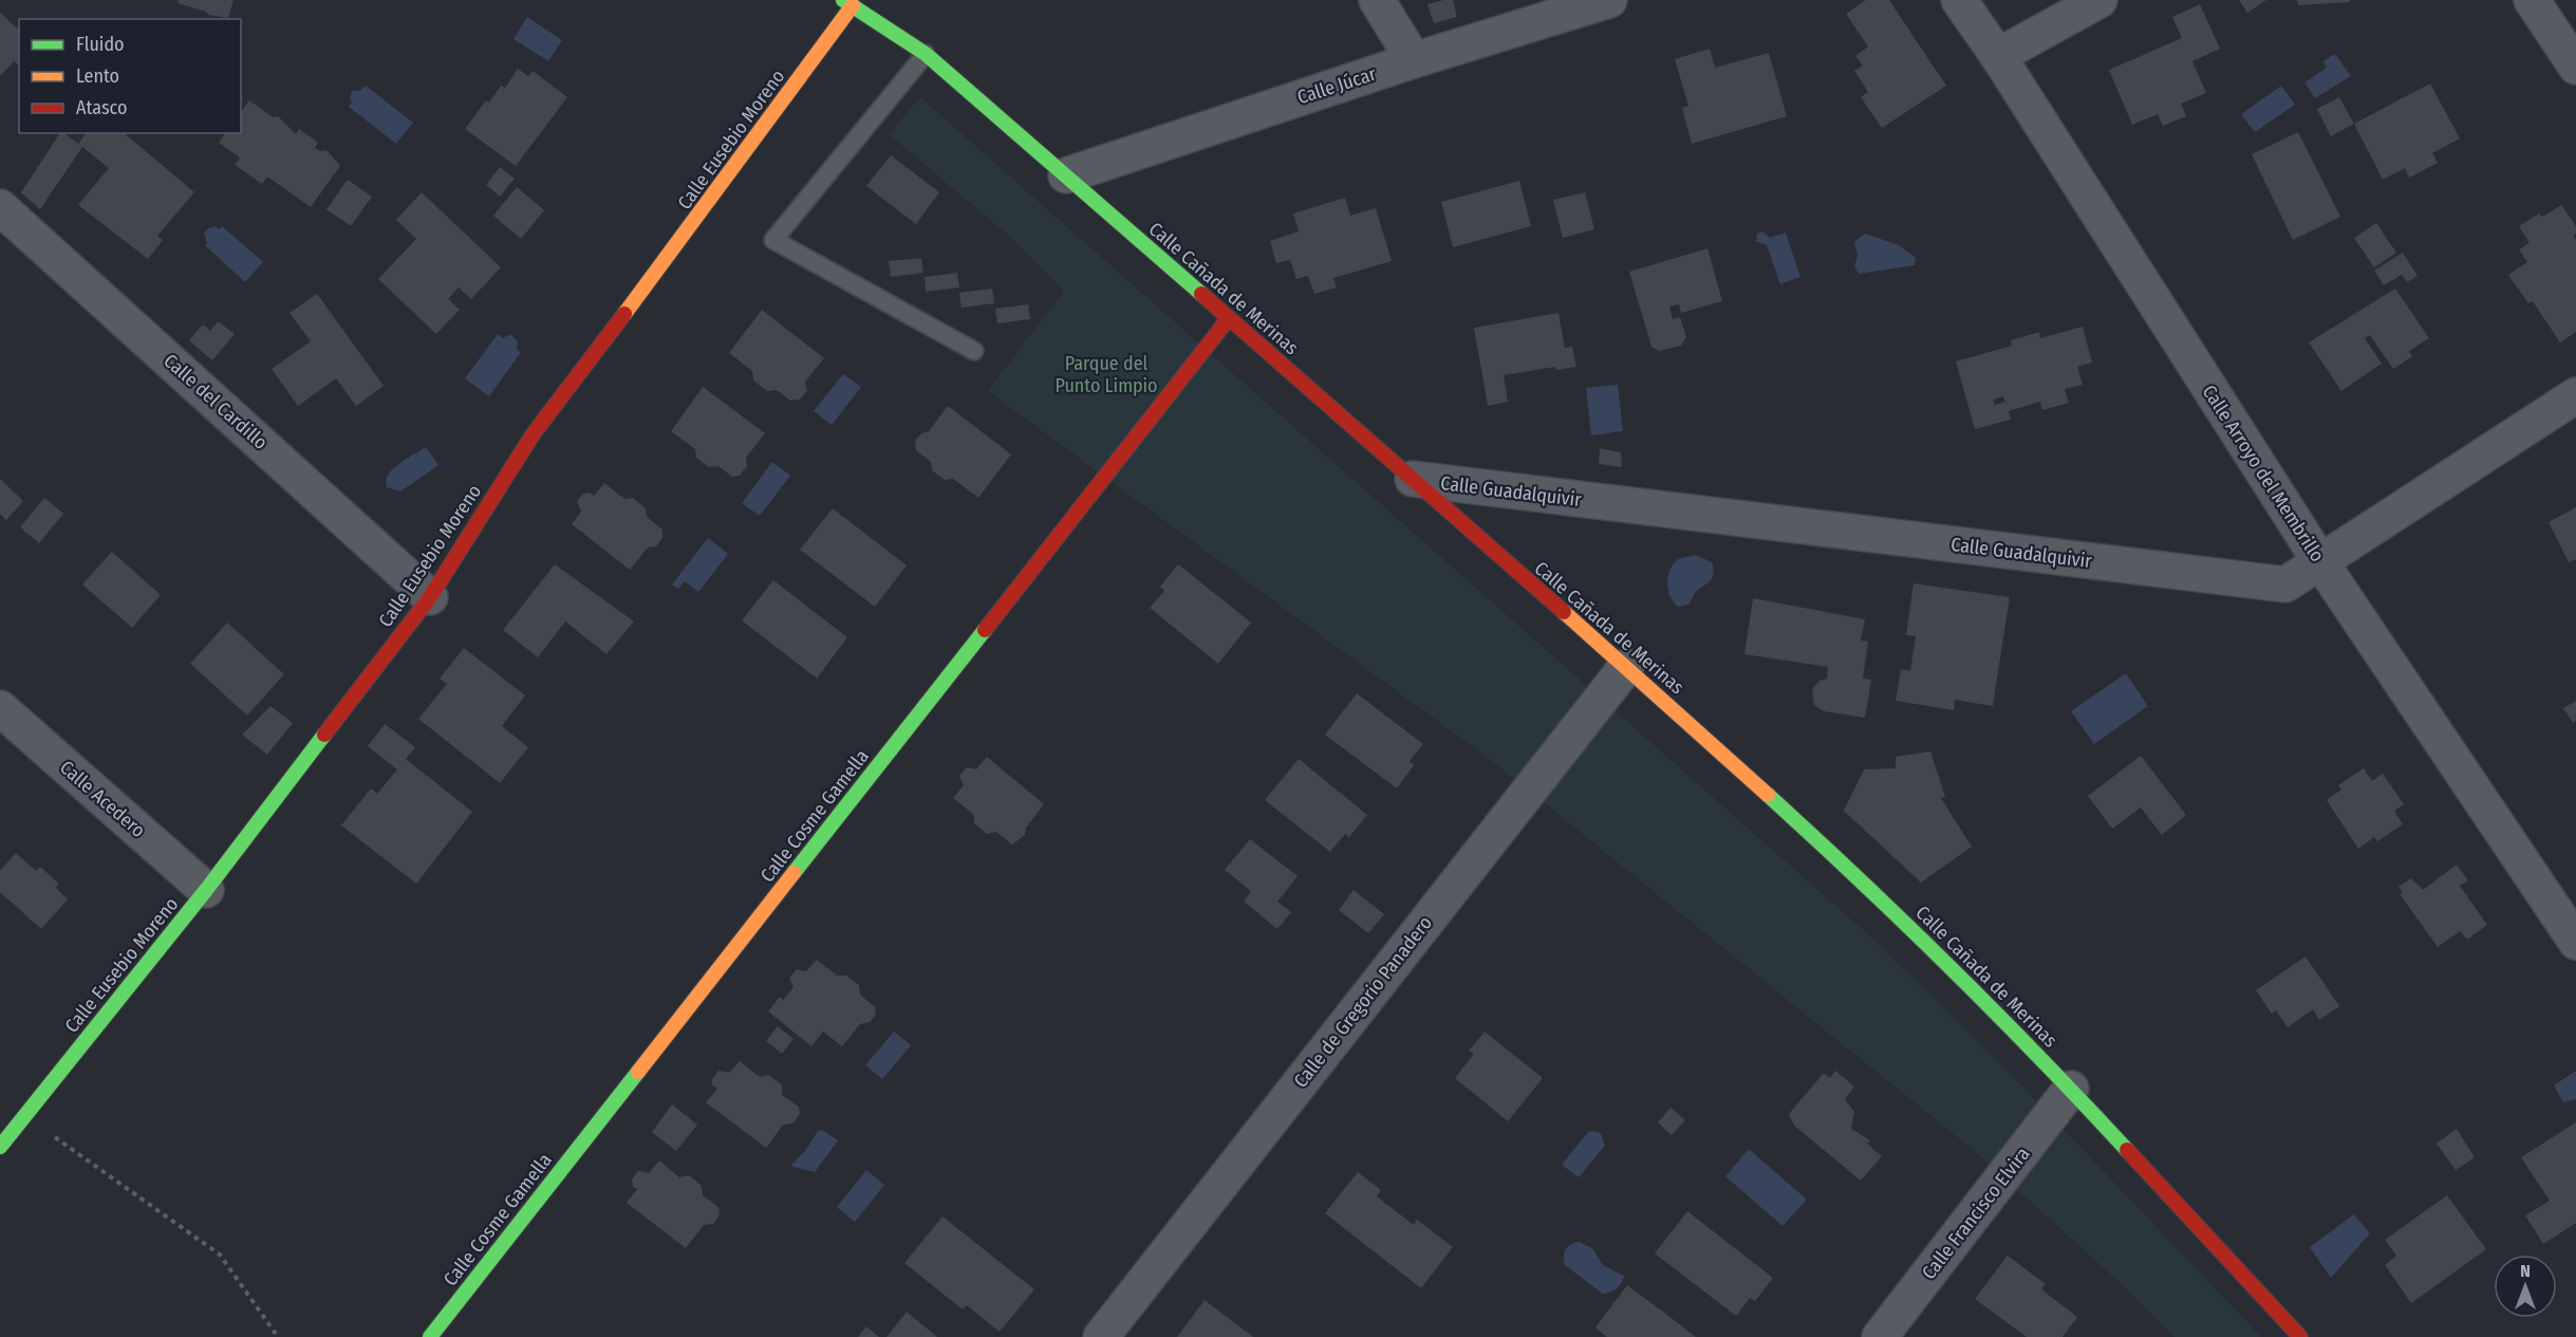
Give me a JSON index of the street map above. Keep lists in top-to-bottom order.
{
  "streets": {
    "street": [
      "Calle Júcar",
      "Calle Eusebio Moreno",
      "Calle Cañada de Merinas",
      "Calle del Cardillo",
      "Calle Arroyo del Membrillo",
      "Calle Guadalquivir",
      "Calle Acedero",
      "Calle Cosme Gamella",
      "Calle de Gregorio Panadero",
      "Calle Francisco Elvira"
    ]
  },
  "crossings": [
    ["Calle Júcar", "Calle Cañada de Merinas"],
    ["Calle Eusebio Moreno", "Calle Cañada de Merinas"],
    ["Calle Eusebio Moreno", "Calle del Cardillo"],
    ["Calle Eusebio Moreno", "Calle Acedero"],
    ["Calle Cañada de Merinas", "Calle Guadalquivir"],
    ["Calle Cañada de Merinas", "Calle Cosme Gamella"],
    ["Calle Cañada de Merinas", "Calle de Gregorio Panadero"],
    ["Calle Cañada de Merinas", "Calle Francisco Elvira"],
    ["Calle Arroyo del Membrillo", "Calle Guadalquivir"]
  ],
  "parks": ["Parque del Punto Limpio"],
  "legend": ["Fluido", "Lento", "Atasco"],
  "north": "top"
}
